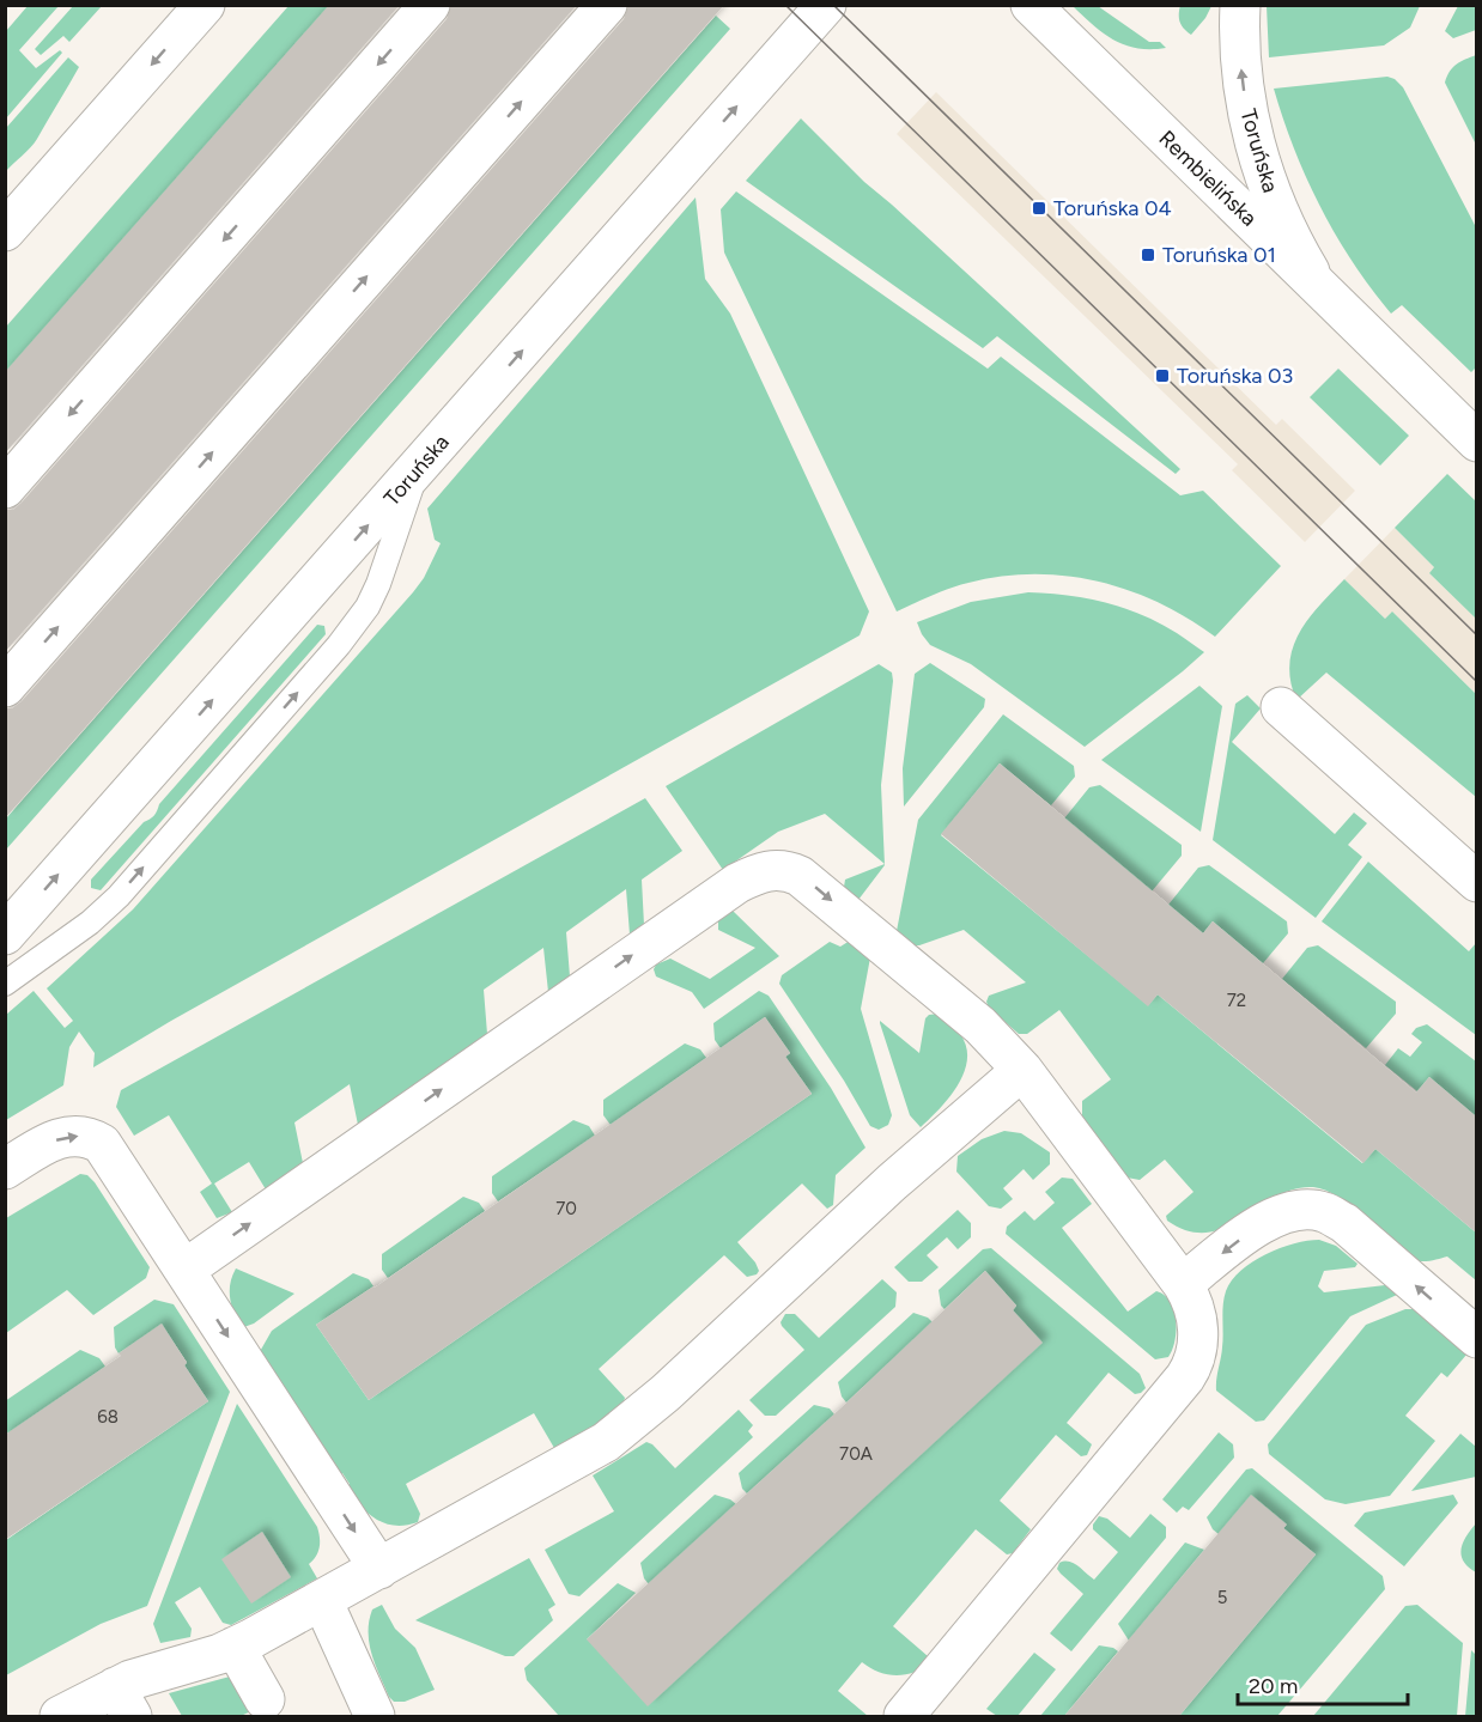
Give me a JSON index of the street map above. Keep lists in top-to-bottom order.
{
  "streets": {
    "main road": ["Toruńska", "Rembielińska"]
  },
  "crossings": [
    ["Toruńska", "Rembielińska"]
  ],
  "places": {
    "transit": ["Toruńska 04", "Toruńska 01", "Toruńska 03"]
  },
  "house_numbers": [
    "72",
    "70",
    "68",
    "70A",
    "5"
  ],
  "scale_bar": "20 m"
}
